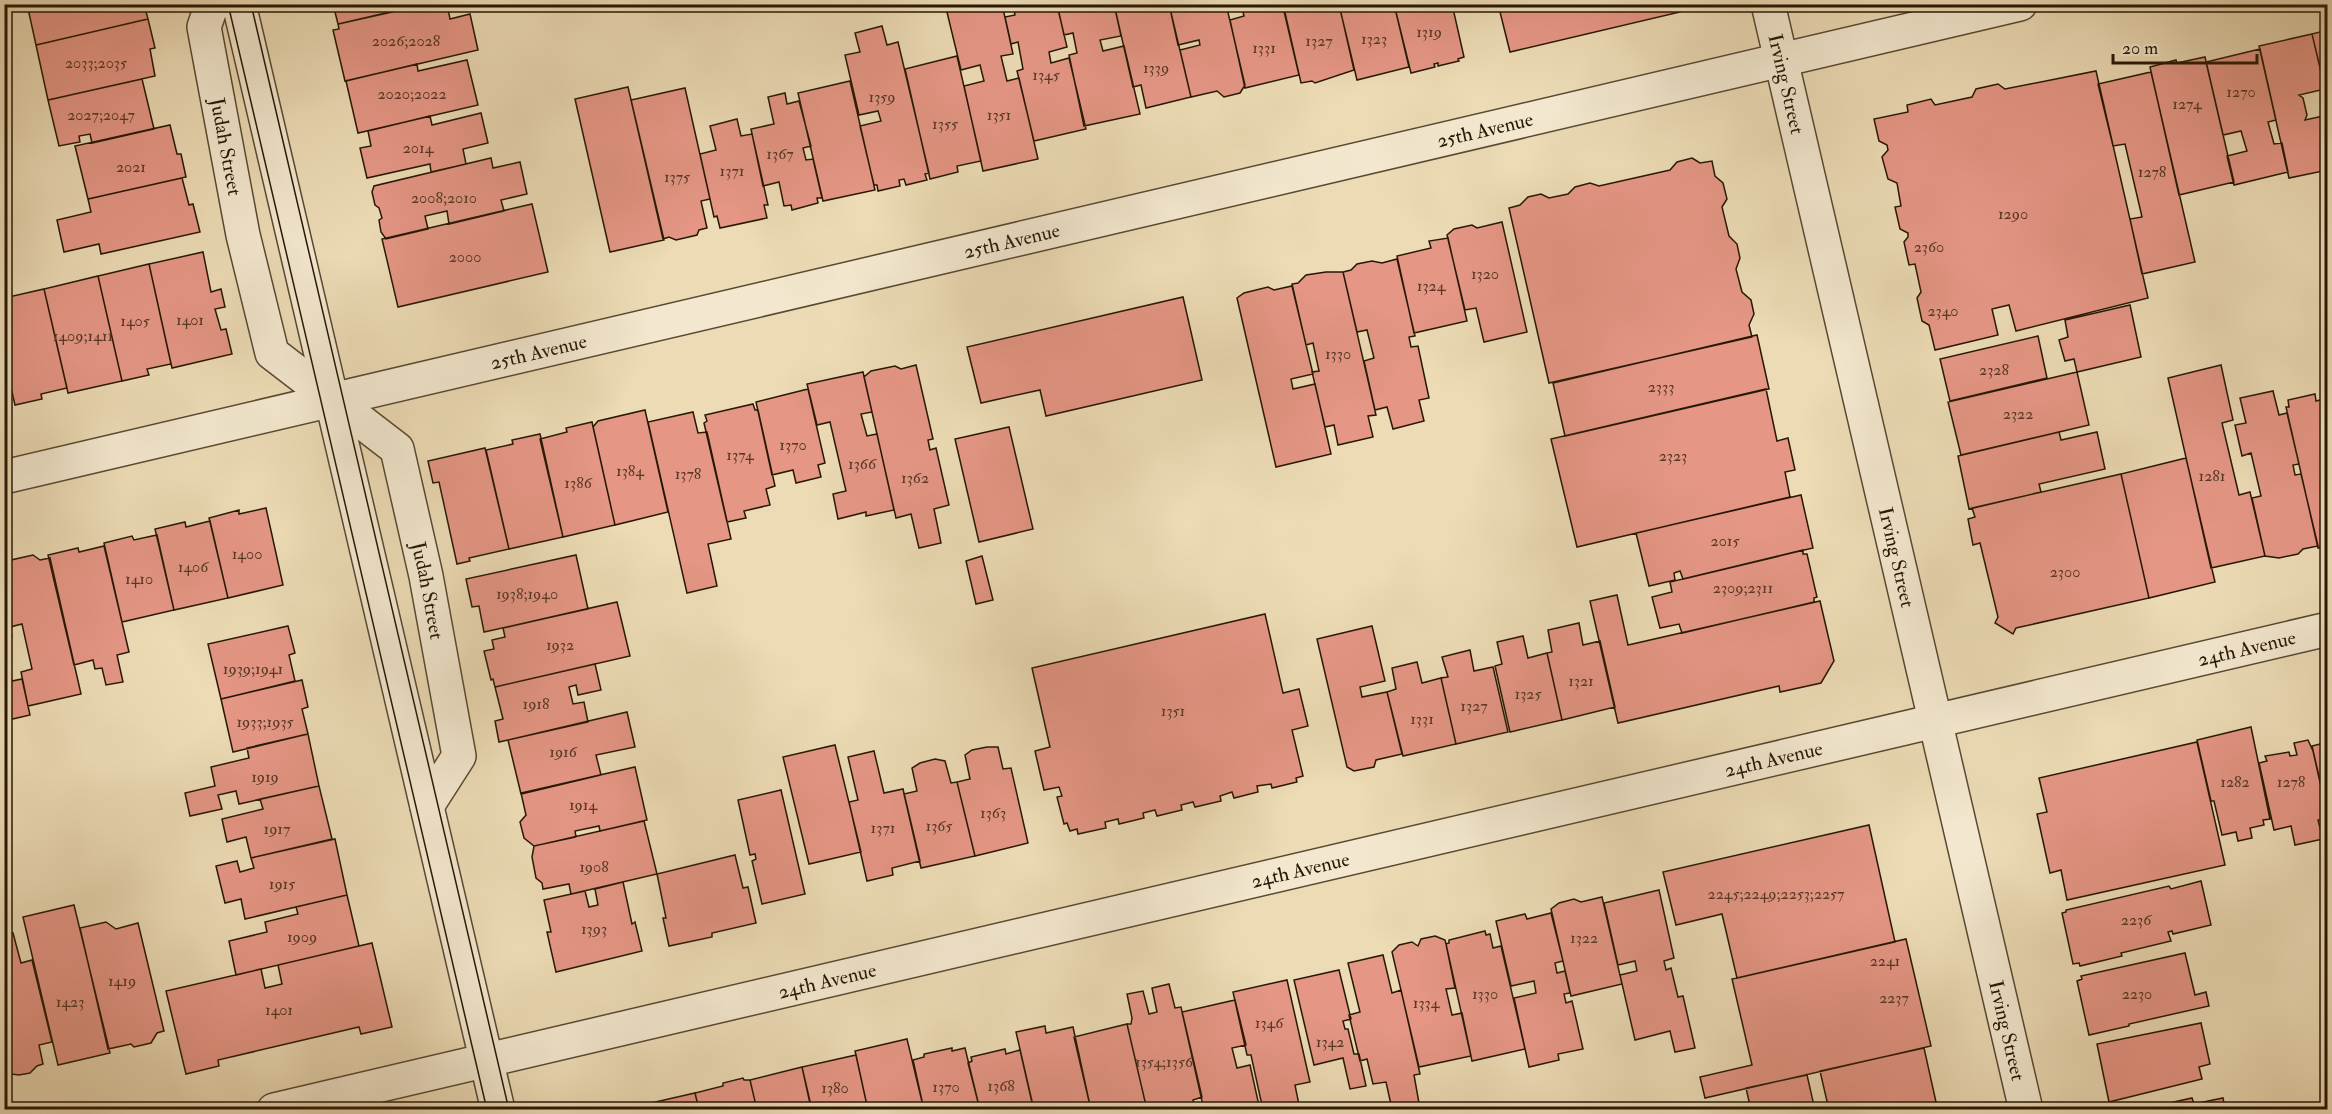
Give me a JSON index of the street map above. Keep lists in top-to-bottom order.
{
  "streets": {
    "street": [
      "Irving Street",
      "25th Avenue",
      "Judah Street",
      "24th Avenue"
    ]
  },
  "crossings": [
    ["Irving Street", "25th Avenue"],
    ["Irving Street", "24th Avenue"],
    ["25th Avenue", "Judah Street"]
  ],
  "house_numbers": [
    "1319",
    "1323",
    "2026;2028",
    "1327",
    "1331",
    "2033;2035",
    "1339",
    "1345",
    "1270",
    "2020;2022",
    "1359",
    "1274",
    "2027;2047",
    "1351",
    "1355",
    "2014",
    "1367",
    "2021",
    "1371",
    "1278",
    "1375",
    "2008;2010",
    "1290",
    "2360",
    "2000",
    "1320",
    "1324",
    "2340",
    "1401",
    "1405",
    "1409;1411",
    "1330",
    "2328",
    "2333",
    "2322",
    "1370",
    "1374",
    "2323",
    "1366",
    "1384",
    "1378",
    "1281",
    "1362",
    "1386",
    "2015",
    "1400",
    "1406",
    "2300",
    "1410",
    "2309;2311",
    "1938;1940",
    "1932",
    "1939;1941",
    "1321",
    "1325",
    "1918",
    "1327",
    "1351",
    "1331",
    "1933;1935",
    "1916",
    "1919",
    "1282",
    "1278",
    "1914",
    "1363",
    "1365",
    "1371",
    "1917",
    "1908",
    "1915",
    "2245;2249;2253;2257",
    "2236",
    "1393",
    "1909",
    "1322",
    "2241",
    "1419",
    "1330",
    "2230",
    "2237",
    "1423",
    "1334",
    "1401",
    "1346",
    "1342",
    "1354;1356",
    "1368",
    "1370",
    "1380"
  ],
  "scale_bar": "20 m"
}
